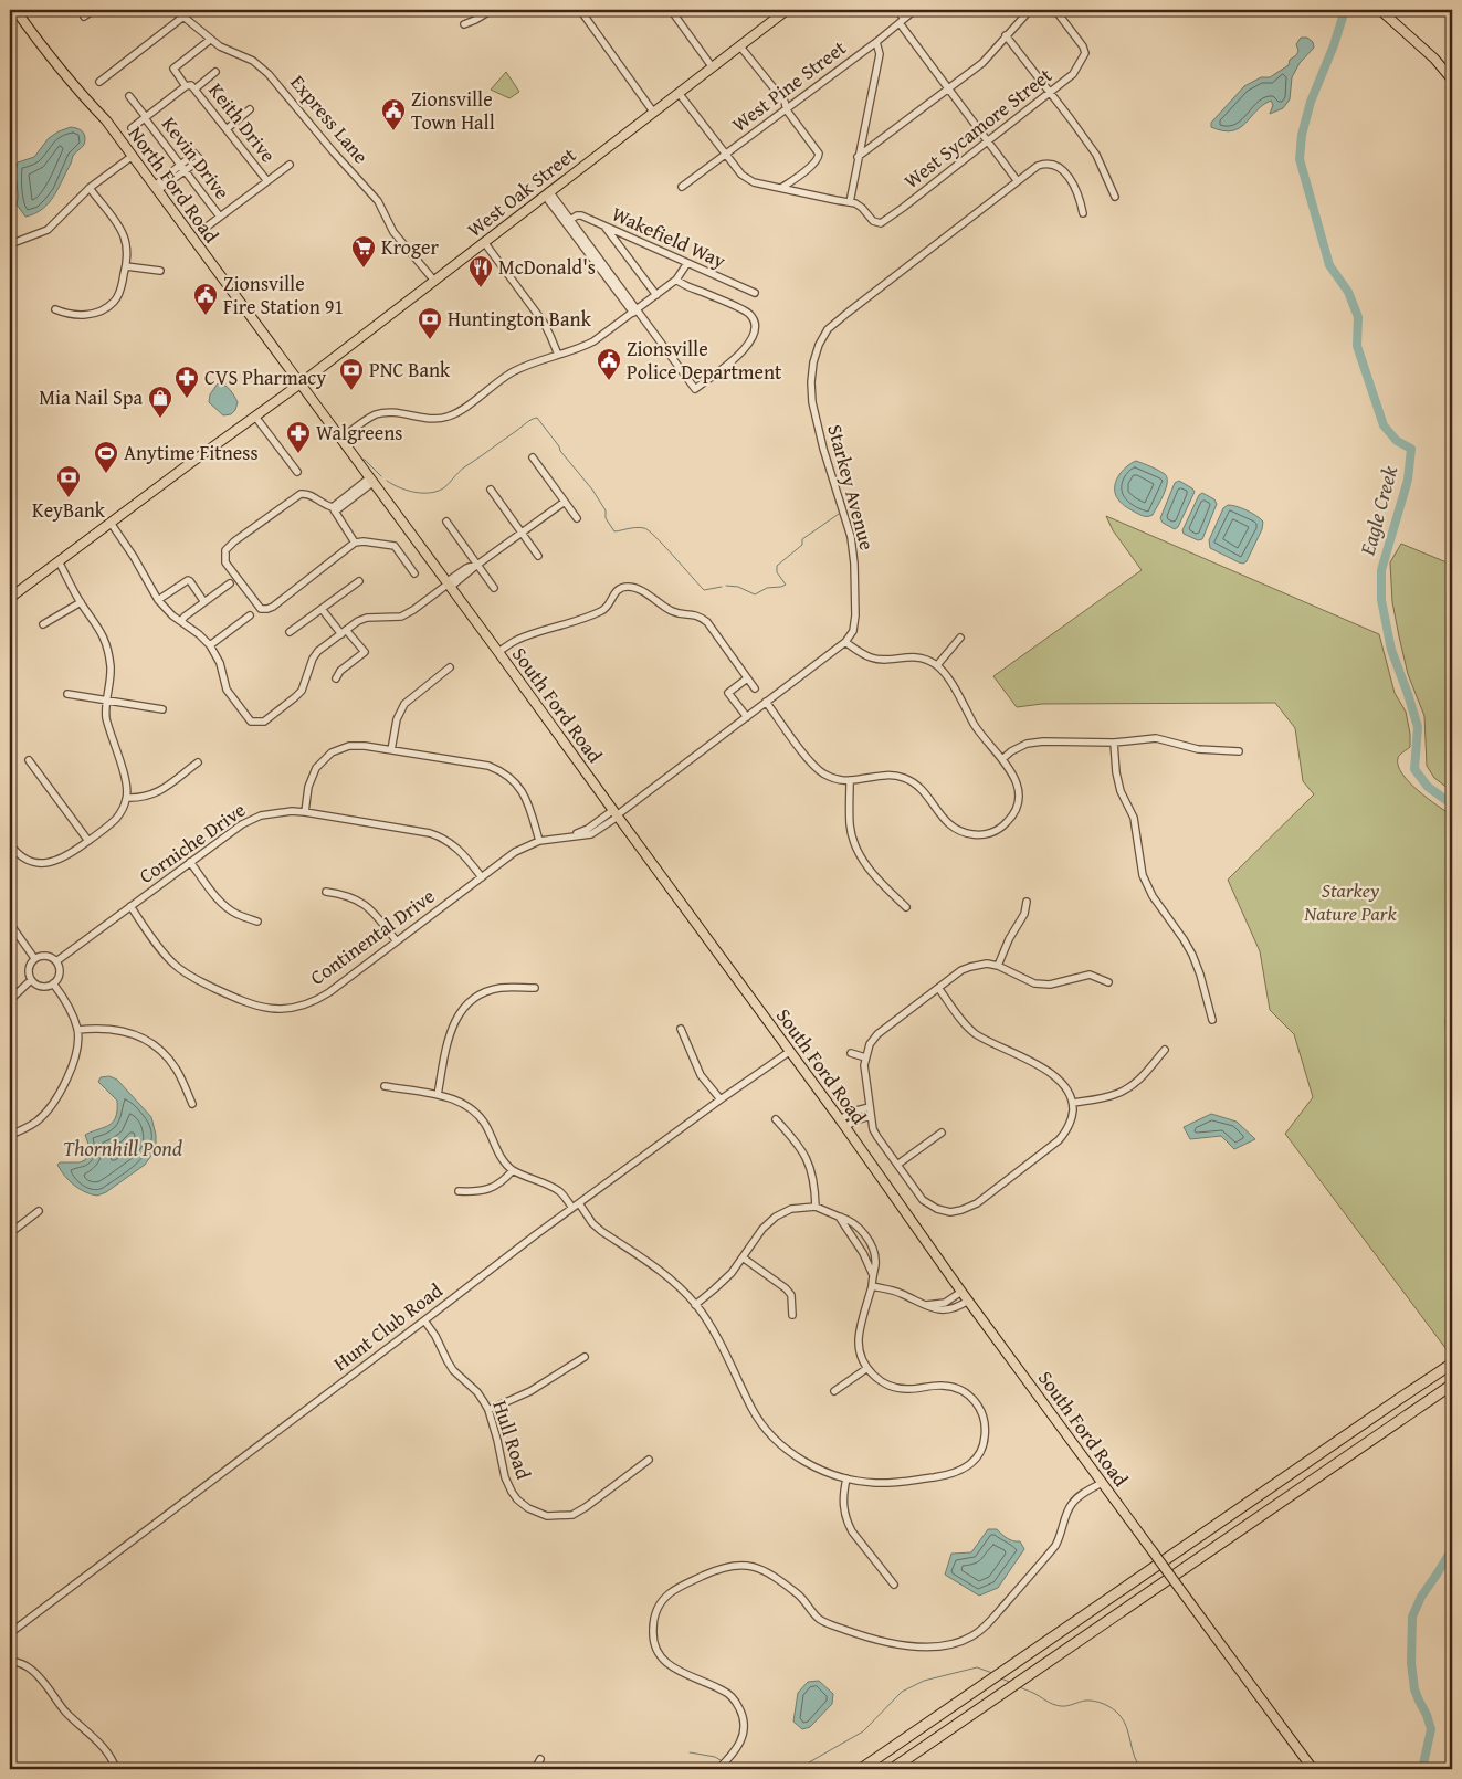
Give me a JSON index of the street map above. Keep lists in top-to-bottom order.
{
  "streets": {
    "main road": ["North Ford Road", "West Oak Street", "South Ford Road"],
    "street": [
      "West Pine Street",
      "Express Lane",
      "Keith Drive",
      "West Sycamore Street",
      "Kevin Drive",
      "Wakefield Way",
      "Starkey Avenue",
      "Corniche Drive",
      "Continental Drive",
      "Hunt Club Road",
      "Hull Road"
    ]
  },
  "crossings": [
    ["Express Lane", "Keith Drive"],
    ["Express Lane", "West Oak Street"],
    ["North Ford Road", "West Oak Street"],
    ["North Ford Road", "South Ford Road"],
    ["West Oak Street", "South Ford Road"],
    ["South Ford Road", "Continental Drive"],
    ["South Ford Road", "Hunt Club Road"],
    ["Corniche Drive", "Continental Drive"],
    ["Hunt Club Road", "Hull Road"]
  ],
  "water": ["Eagle Creek", "Thornhill Pond"],
  "parks": ["Starkey Nature Park"],
  "places": {
    "public building": ["Zionsville Town Hall", "Zionsville Fire Station 91", "Zionsville Police Department"],
    "supermarket": ["Kroger"],
    "restaurant": ["McDonald's"],
    "bank": ["Huntington Bank", "PNC Bank", "KeyBank"],
    "pharmacy": ["CVS Pharmacy", "Walgreens"],
    "shop": ["Mia Nail Spa"],
    "sports": ["Anytime Fitness"]
  }
}
